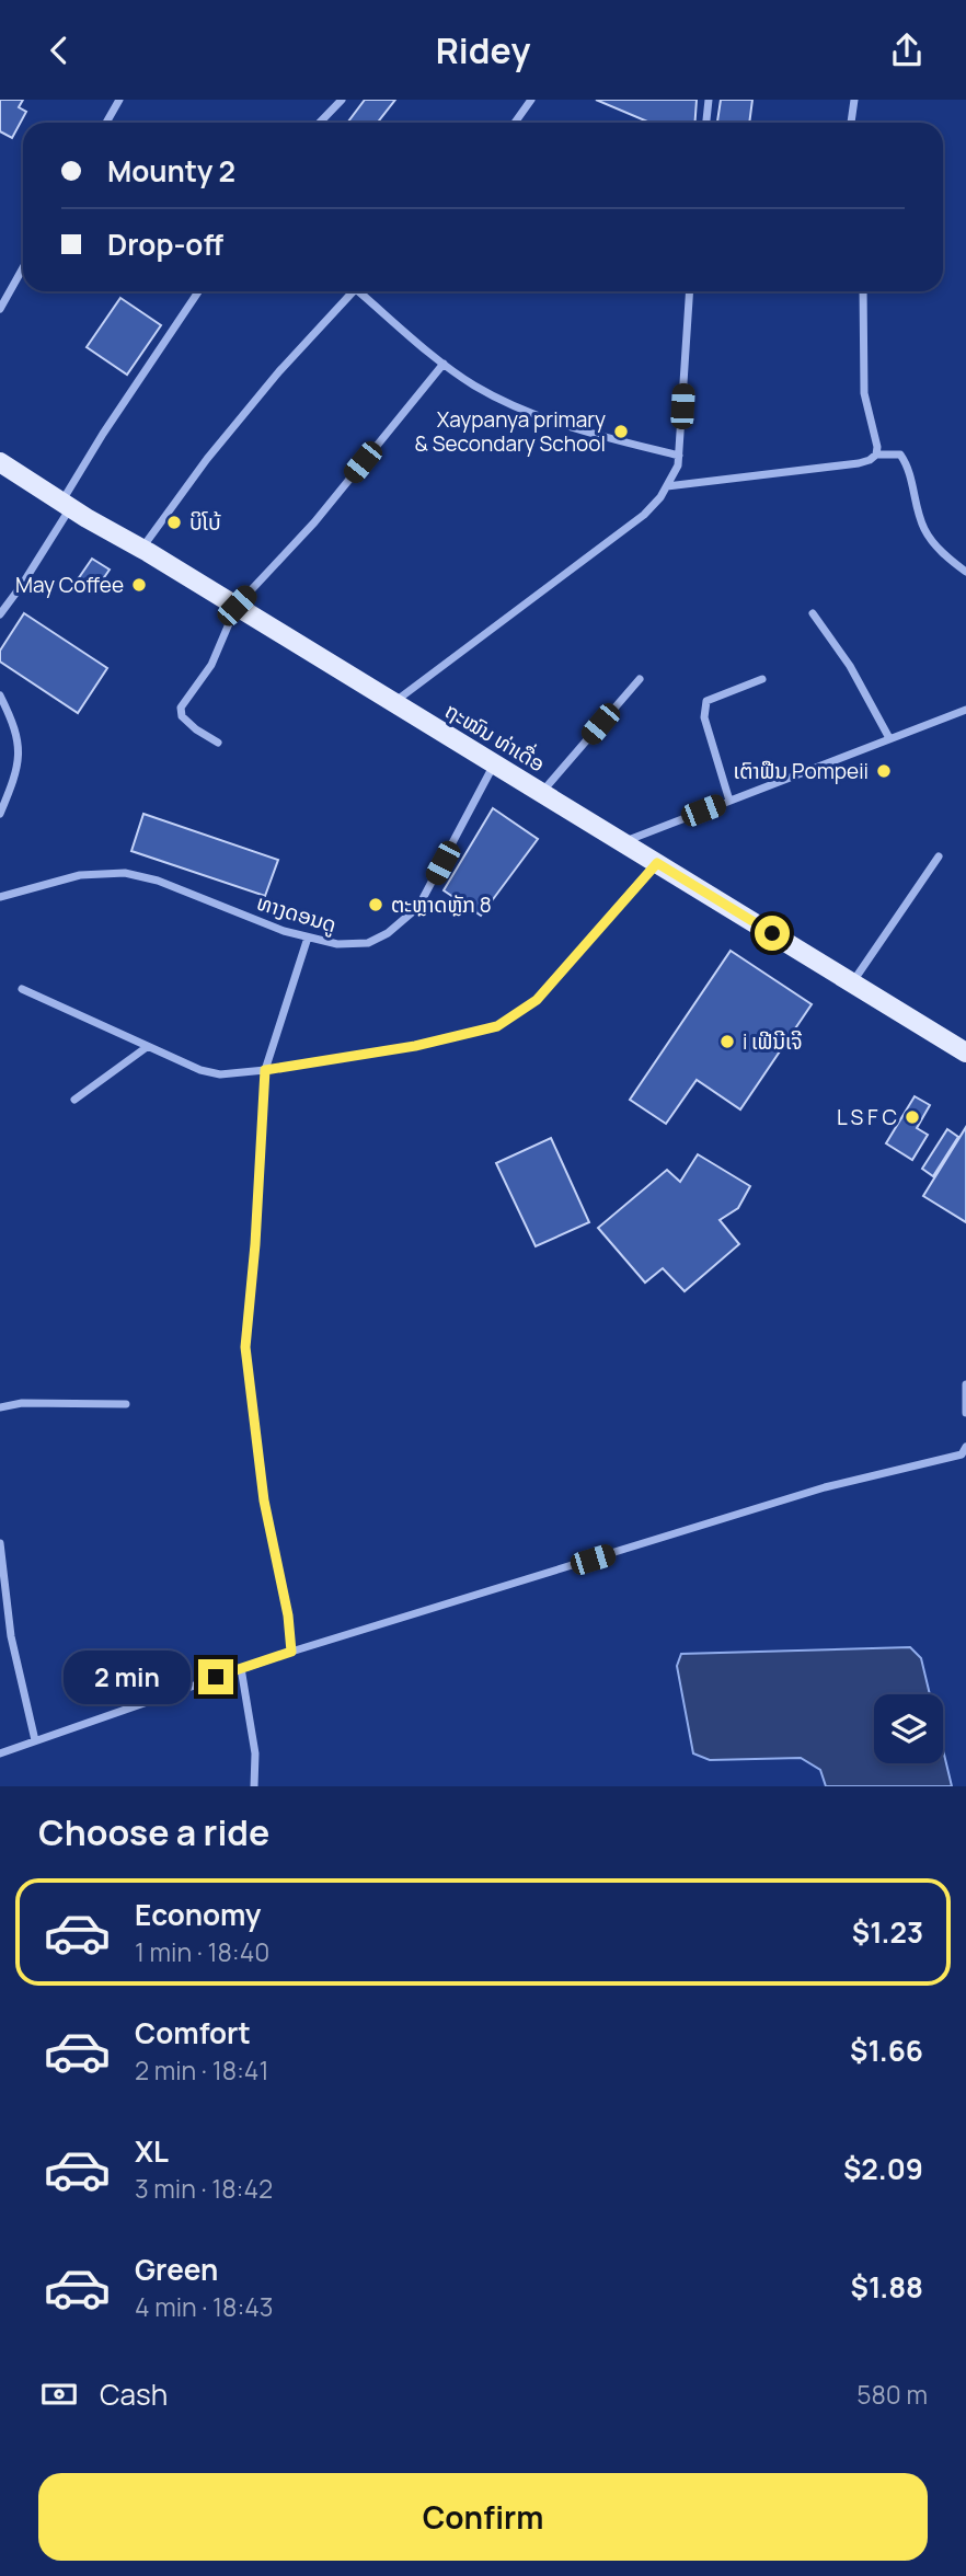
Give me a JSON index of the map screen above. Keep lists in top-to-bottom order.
{
  "streets": {
    "main road": ["ຖະໝົນ ທ່າເດື່ອ"],
    "street": ["ທາງດອນດູ"]
  },
  "crossings": [
    ["ຖະໝົນ ທ່າເດື່ອ", "ທາງດອນດູ"]
  ],
  "places": [
    "Xaypanya primary & Secondary School",
    "ບິໂບ້",
    "May Coffee",
    "ເຕົາຟືນ Pompeii",
    "ຕະຫຼາດຫຼັກ 8",
    "i ເຟີນີເຈີ",
    "L S F C"
  ],
  "page": {
    "header": "Ridey",
    "banner": ["Mounty 2", "Drop-off"],
    "bubble": "2 min",
    "heading": "Choose a ride",
    "list": [
      {
        "name": "Economy",
        "note": "1 min · 18:40",
        "value": "$1.23"
      },
      {
        "name": "Comfort",
        "note": "2 min · 18:41",
        "value": "$1.66"
      },
      {
        "name": "XL",
        "note": "3 min · 18:42",
        "value": "$2.09"
      },
      {
        "name": "Green",
        "note": "4 min · 18:43",
        "value": "$1.88"
      }
    ],
    "pay": ["Cash", "580 m"],
    "buttons": "Confirm"
  }
}
